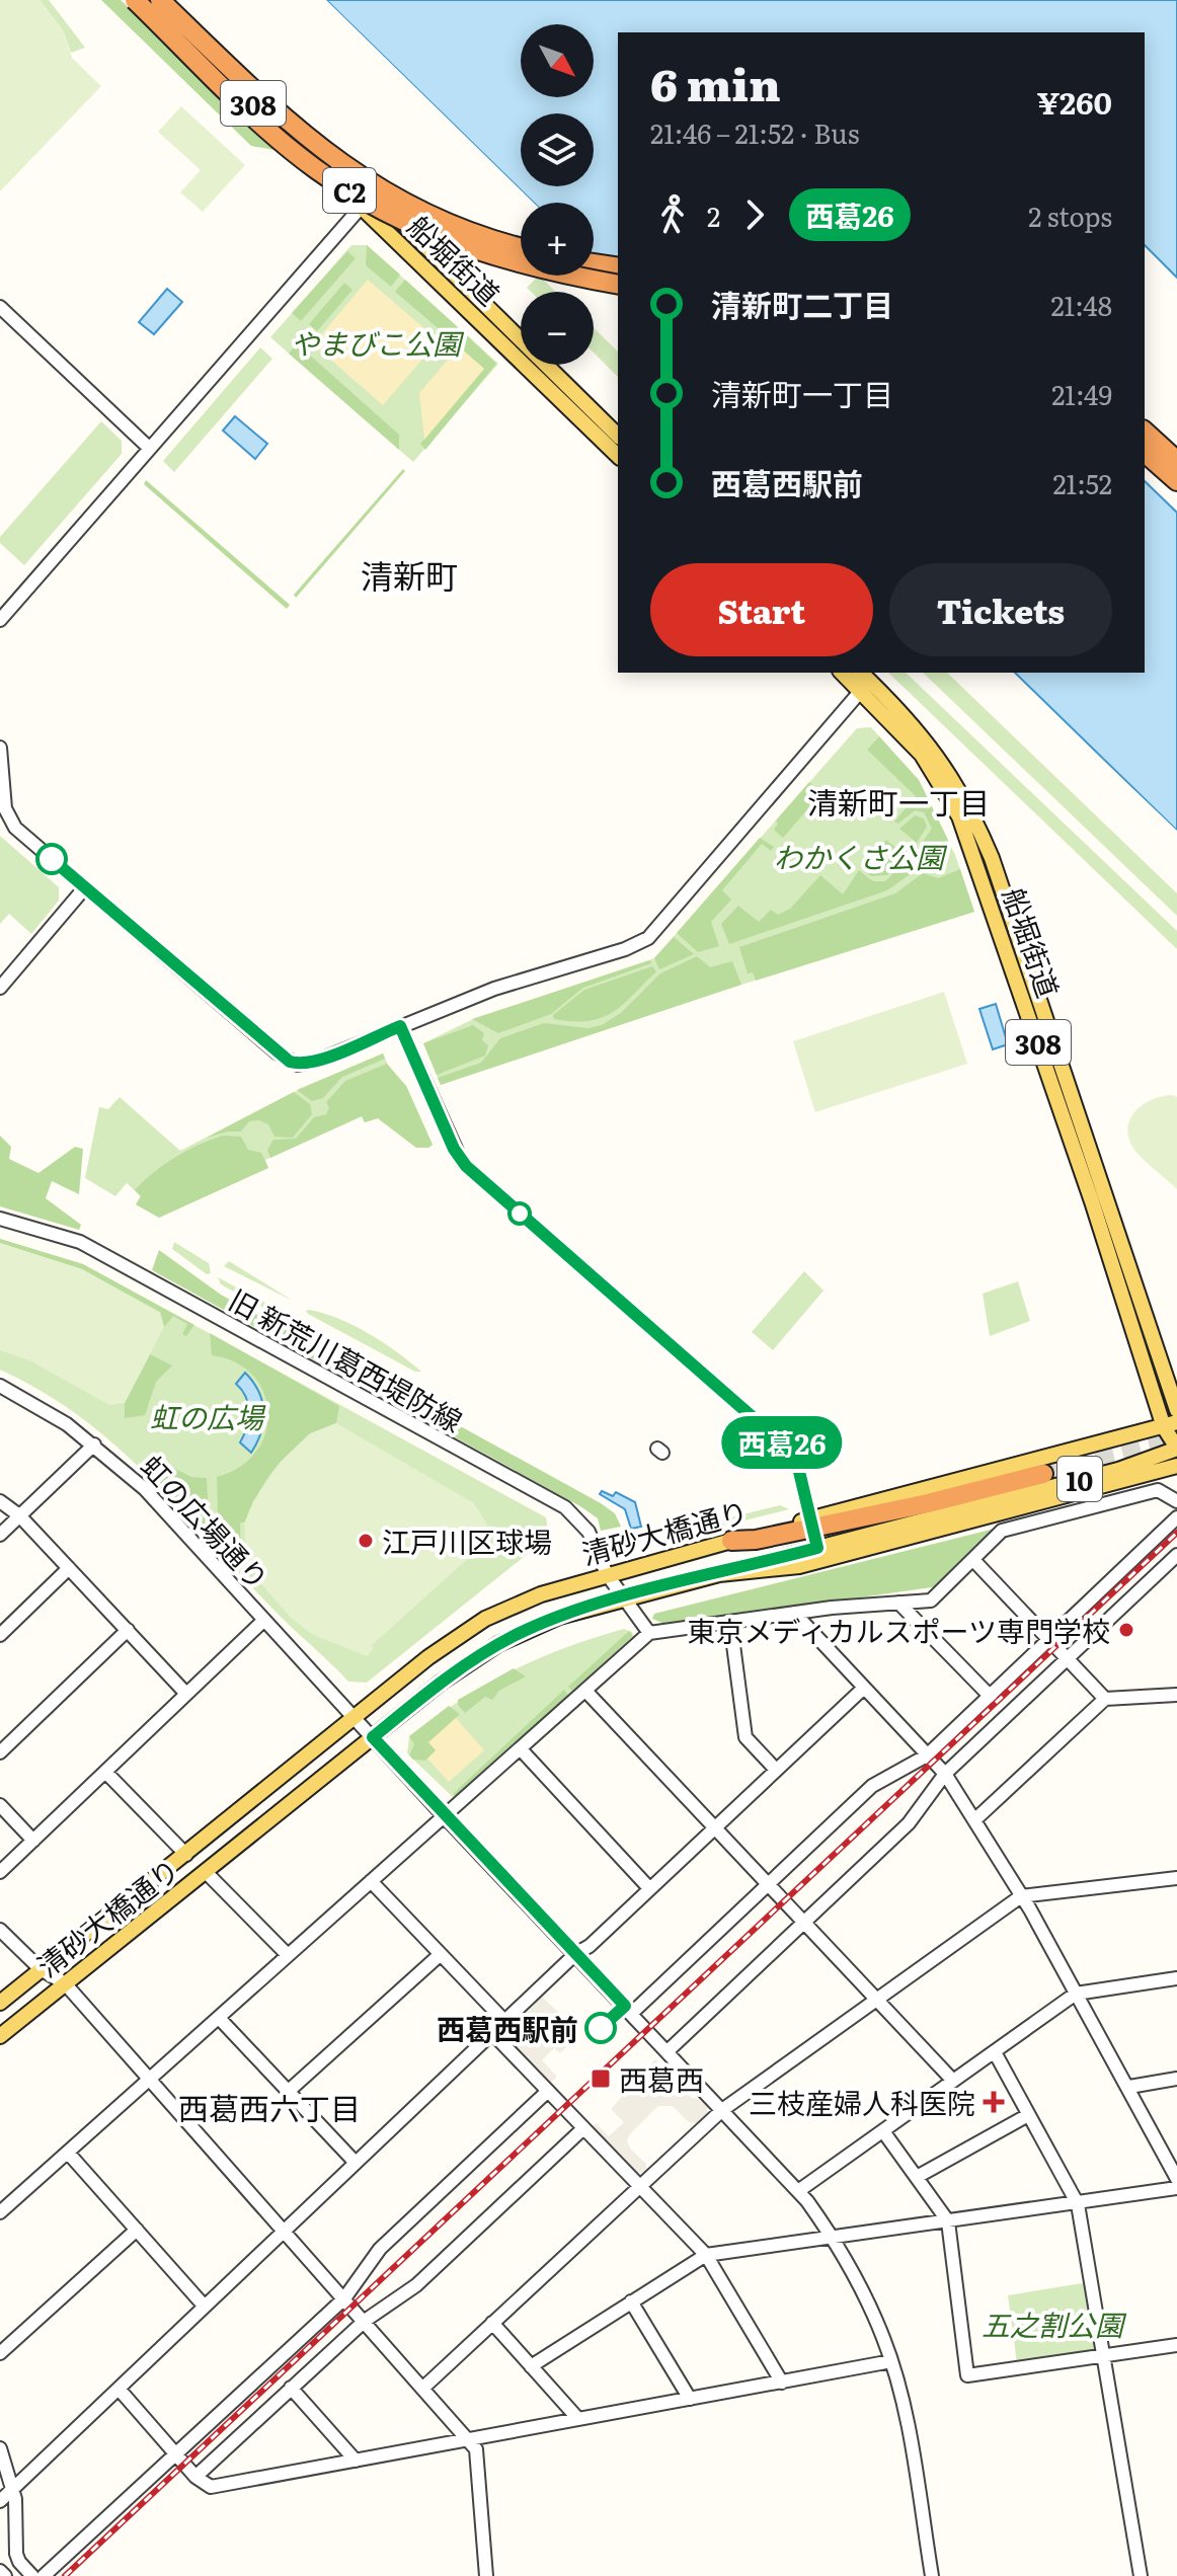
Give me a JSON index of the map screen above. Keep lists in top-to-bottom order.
{
  "streets": {
    "highway": ["C2"],
    "main road": [
      "308",
      "船堀街道",
      "10",
      "清砂大橋通り"
    ],
    "street": ["旧 新荒川葛西堤防線", "虹の広場通り"]
  },
  "crossings": [
    ["船堀街道", "10"],
    ["旧 新荒川葛西堤防線", "清砂大橋通り"],
    ["10", "清砂大橋通り"],
    ["虹の広場通り", "清砂大橋通り"]
  ],
  "districts": ["清新町", "清新町一丁目", "西葛西六丁目"],
  "parks": [
    "やまびこ公園",
    "わかくさ公園",
    "虹の広場",
    "五之割公園"
  ],
  "places": {
    "other": ["江戸川区球場", "東京メディカルスポーツ専門学校", "西葛西駅前"],
    "transit": ["西葛西"],
    "health": ["三枝産婦人科医院"]
  },
  "lines": ["bus line 西葛26"],
  "north": "bottom right",
  "page": {
    "on_map": "西葛26",
    "map_buttons": ["+", "−"],
    "heading": ["6 min", "21:46 – 21:52 · Bus", "¥260"],
    "legs": ["2", "西葛26", "2 stops"],
    "list": [
      {
        "name": "清新町二丁目",
        "value": "21:48"
      },
      {
        "name": "清新町一丁目",
        "value": "21:49"
      },
      {
        "name": "西葛西駅前",
        "value": "21:52"
      }
    ],
    "buttons": ["Start", "Tickets"]
  }
}
